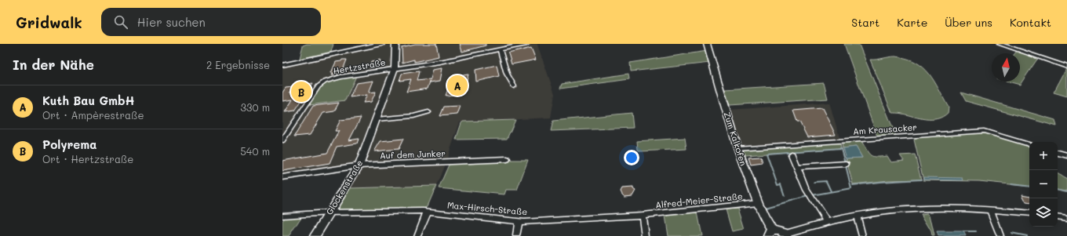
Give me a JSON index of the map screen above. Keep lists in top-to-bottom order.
{
  "streets": {
    "street": [
      "Hertzstraße",
      "Am Krausacker",
      "Zum Kalkofen",
      "Auf dem Junker",
      "Glockenstraße",
      "Alfred-Meier-Straße",
      "Max-Hirsch-Straße"
    ]
  },
  "crossings": [
    ["Hertzstraße", "Glockenstraße"],
    ["Am Krausacker", "Zum Kalkofen"],
    ["Zum Kalkofen", "Alfred-Meier-Straße"],
    ["Auf dem Junker", "Glockenstraße"],
    ["Glockenstraße", "Max-Hirsch-Straße"],
    ["Alfred-Meier-Straße", "Max-Hirsch-Straße"]
  ],
  "north": "top",
  "page": {
    "header": "Gridwalk",
    "search": "Hier suchen",
    "nav": [
      "Start",
      "Karte",
      "Über uns",
      "Kontakt"
    ],
    "heading": ["In der Nähe", "2 Ergebnisse"],
    "pins": ["A", "B"],
    "list": [
      {
        "mark": "A",
        "name": "Kuth Bau GmbH",
        "note": "Ort · Ampèrestraße",
        "value": "330 m"
      },
      {
        "mark": "B",
        "name": "Polyrema",
        "note": "Ort · Hertzstraße",
        "value": "540 m"
      }
    ],
    "map_buttons": ["+", "−"]
  }
}
